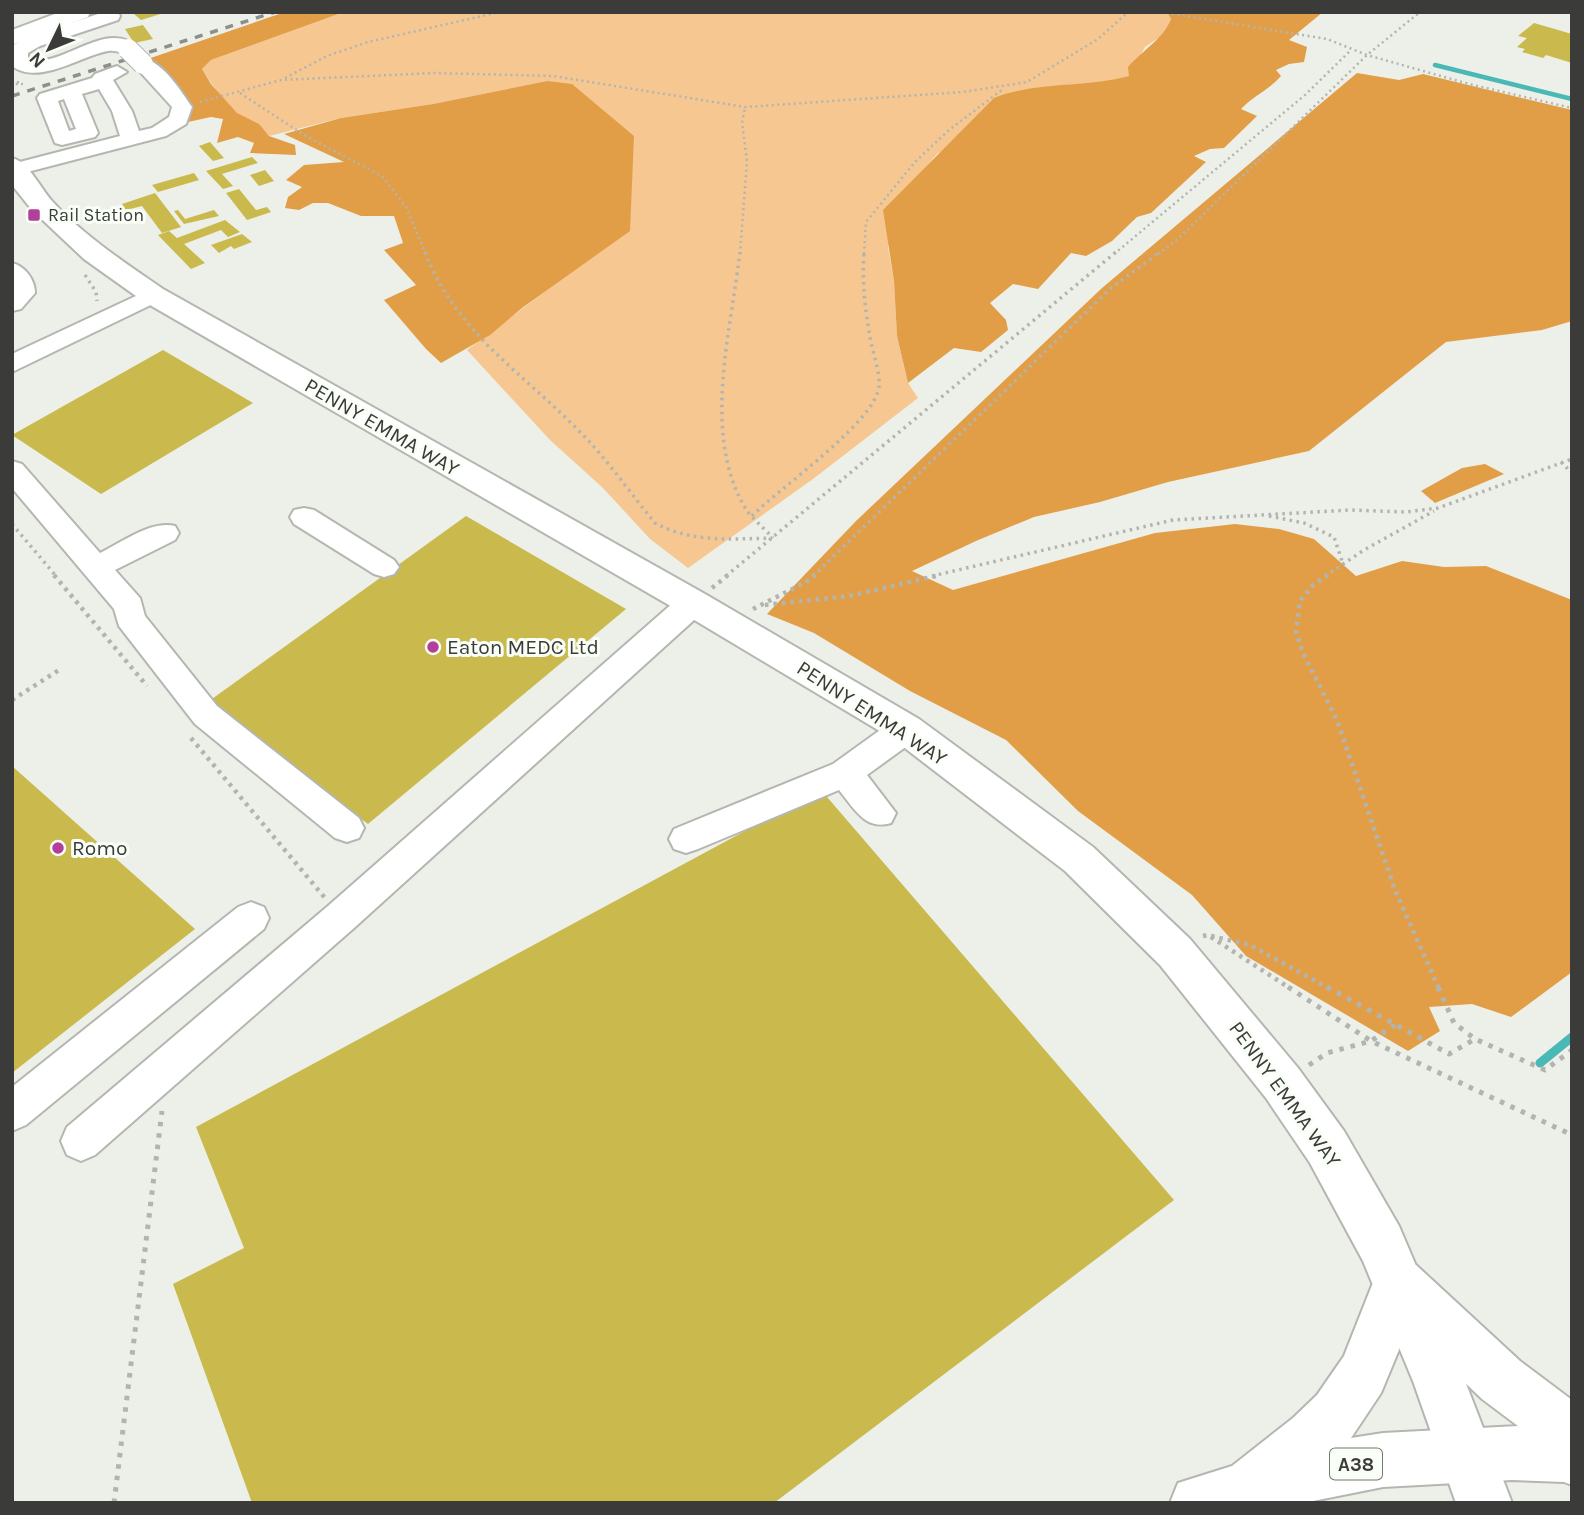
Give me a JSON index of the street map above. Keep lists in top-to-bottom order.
{
  "streets": {
    "main road": ["PENNY EMMA WAY", "A38"]
  },
  "crossings": [
    ["PENNY EMMA WAY", "A38"]
  ],
  "places": {
    "transit": ["Rail Station"],
    "other": ["Eaton MEDC Ltd", "Romo"]
  },
  "north": "bottom left"
}
